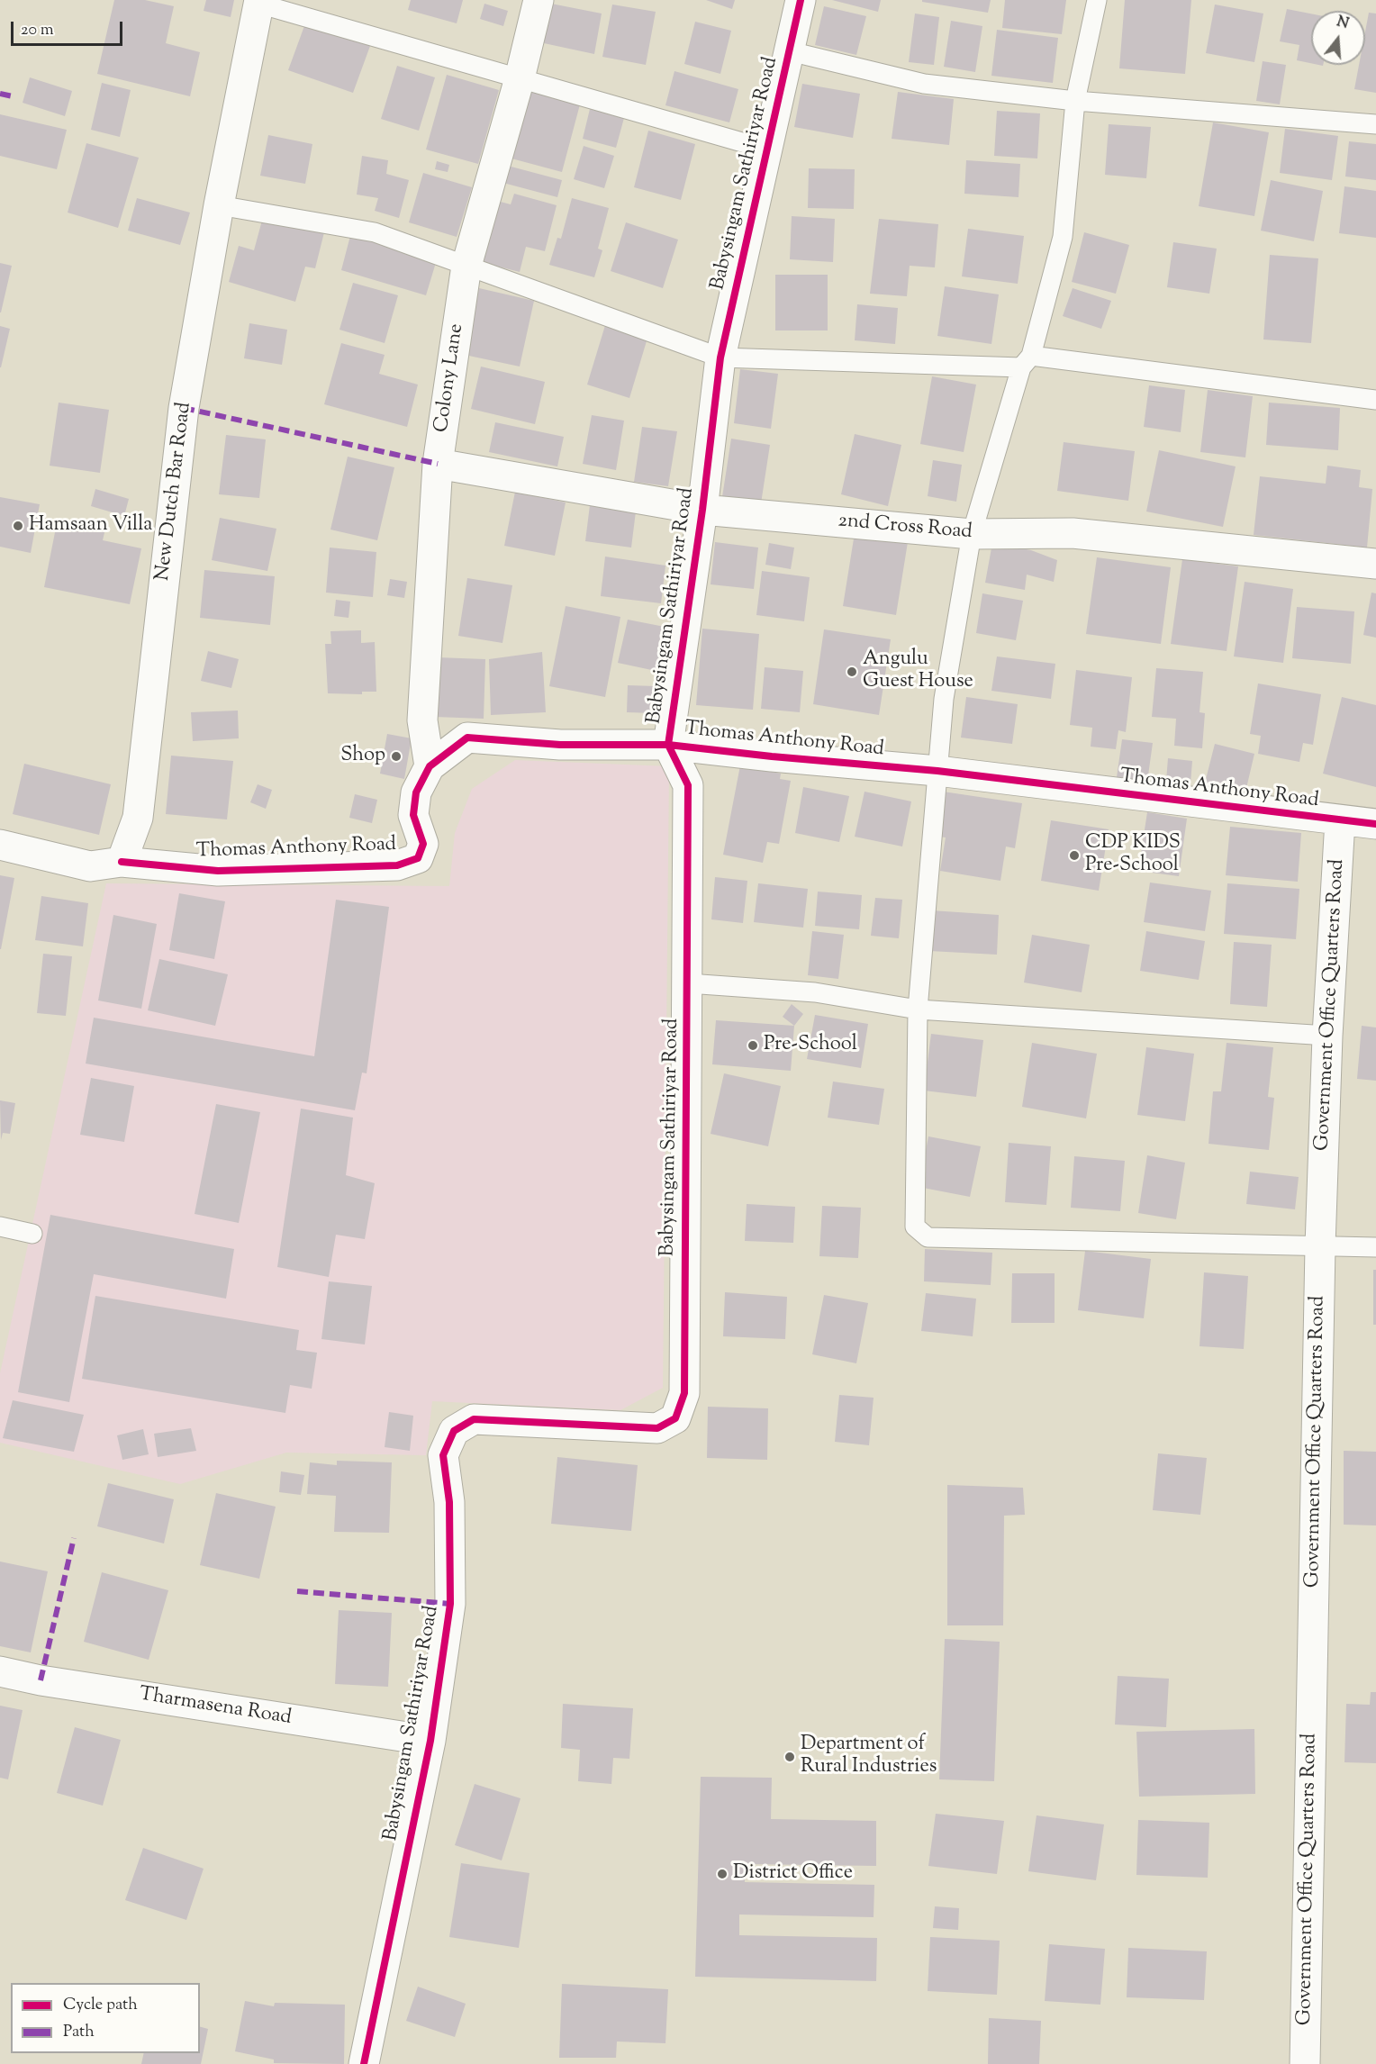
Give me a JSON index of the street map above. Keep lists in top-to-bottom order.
{
  "streets": {
    "street": [
      "Babysingam Sathiriyar Road",
      "Colony Lane",
      "New Dutch Bar Road",
      "2nd Cross Road",
      "Thomas Anthony Road",
      "Government Office Quarters Road",
      "Tharmasena Road"
    ]
  },
  "crossings": [
    ["Babysingam Sathiriyar Road", "2nd Cross Road"],
    ["Babysingam Sathiriyar Road", "Thomas Anthony Road"],
    ["Babysingam Sathiriyar Road", "Tharmasena Road"],
    ["Colony Lane", "2nd Cross Road"],
    ["Colony Lane", "Thomas Anthony Road"],
    ["New Dutch Bar Road", "Thomas Anthony Road"],
    ["Thomas Anthony Road", "Government Office Quarters Road"]
  ],
  "places": [
    "Hamsaan Villa",
    "Angulu Guest House",
    "Shop",
    "CDP KIDS Pre-School",
    "Pre-School",
    "Department of Rural Industries",
    "District Office"
  ],
  "legend": ["Cycle path", "Path"],
  "scale_bar": "20 m",
  "north": "top"
}
